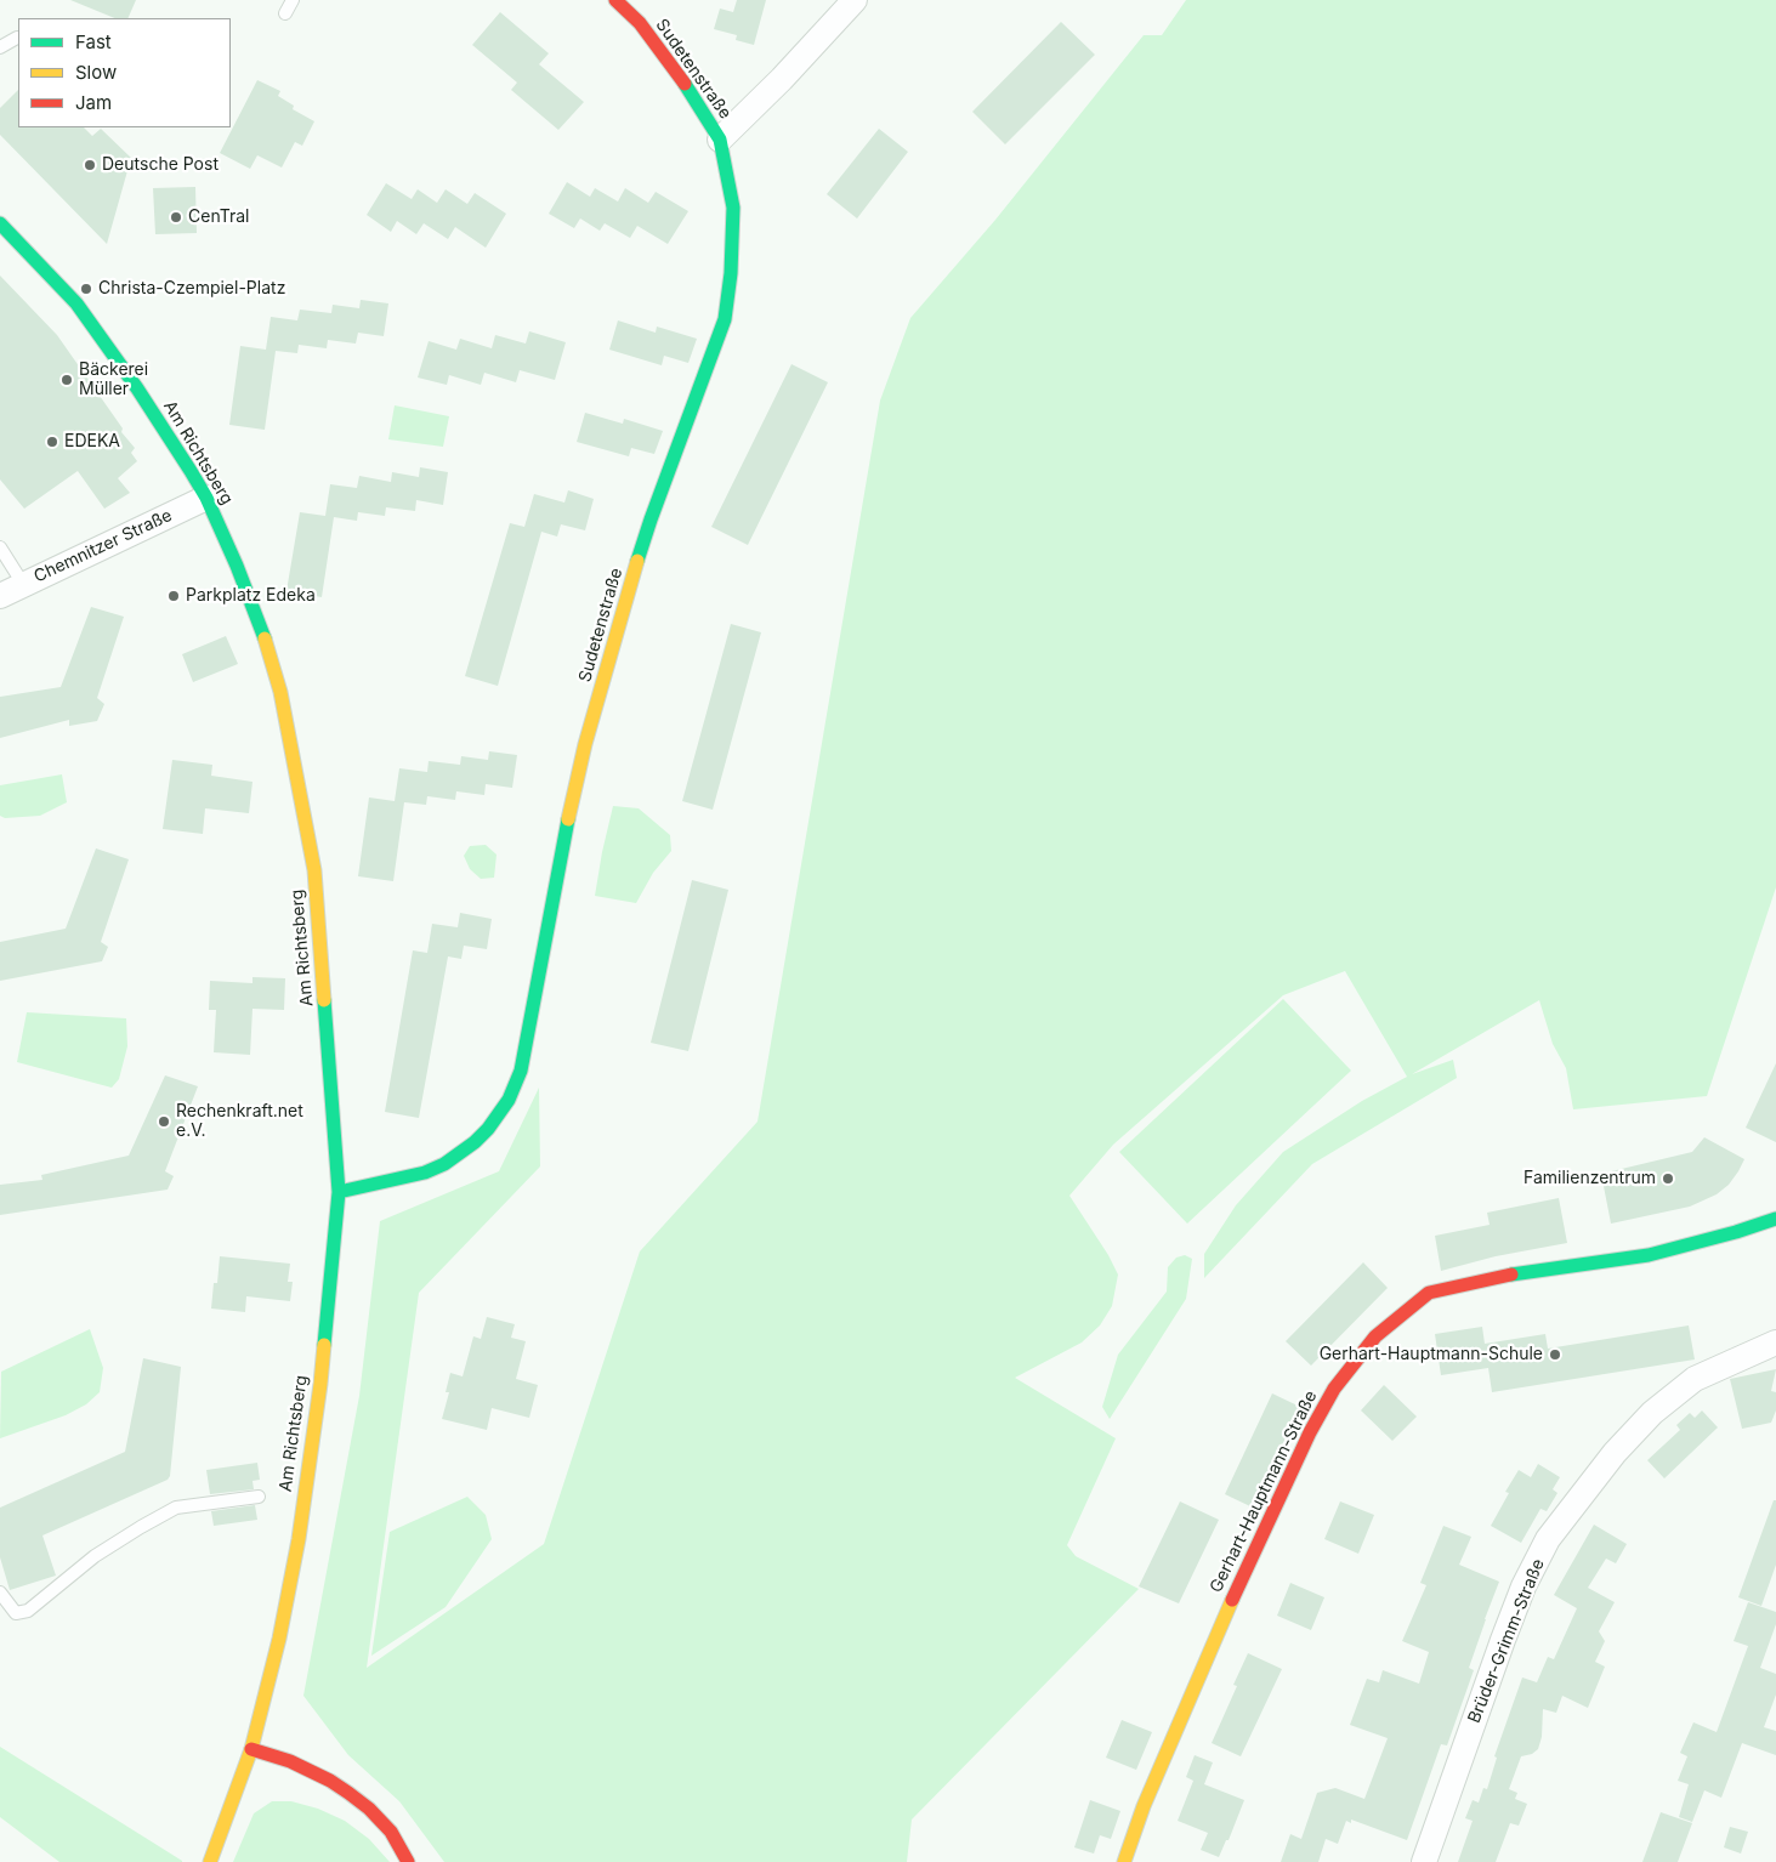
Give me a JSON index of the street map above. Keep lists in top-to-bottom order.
{
  "streets": {
    "street": [
      "Sudetenstraße",
      "Am Richtsberg",
      "Chemnitzer Straße",
      "Gerhart-Hauptmann-Straße",
      "Brüder-Grimm-Straße"
    ]
  },
  "crossings": [
    ["Sudetenstraße", "Am Richtsberg"],
    ["Am Richtsberg", "Chemnitzer Straße"]
  ],
  "places": [
    "Deutsche Post",
    "CenTral",
    "Christa-Czempiel-Platz",
    "Bäckerei Müller",
    "EDEKA",
    "Parkplatz Edeka",
    "Rechenkraft.net e.V.",
    "Familienzentrum",
    "Gerhart-Hauptmann-Schule"
  ],
  "legend": ["Fast", "Slow", "Jam"]
}
